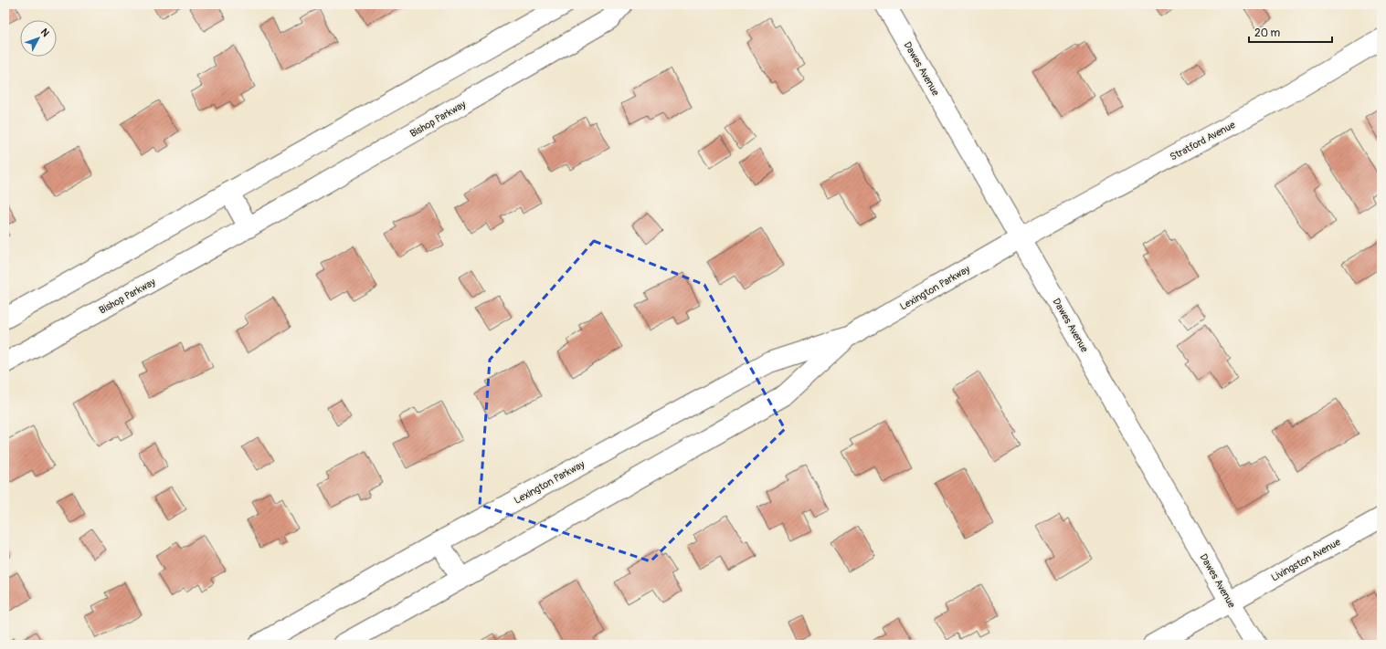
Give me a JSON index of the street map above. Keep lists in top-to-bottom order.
{
  "streets": {
    "street": [
      "Dawes Avenue",
      "Bishop Parkway",
      "Stratford Avenue",
      "Lexington Parkway",
      "Livingston Avenue"
    ]
  },
  "crossings": [
    ["Dawes Avenue", "Stratford Avenue"],
    ["Dawes Avenue", "Lexington Parkway"],
    ["Dawes Avenue", "Livingston Avenue"],
    ["Stratford Avenue", "Lexington Parkway"]
  ],
  "scale_bar": "20 m",
  "north": "top right"
}
